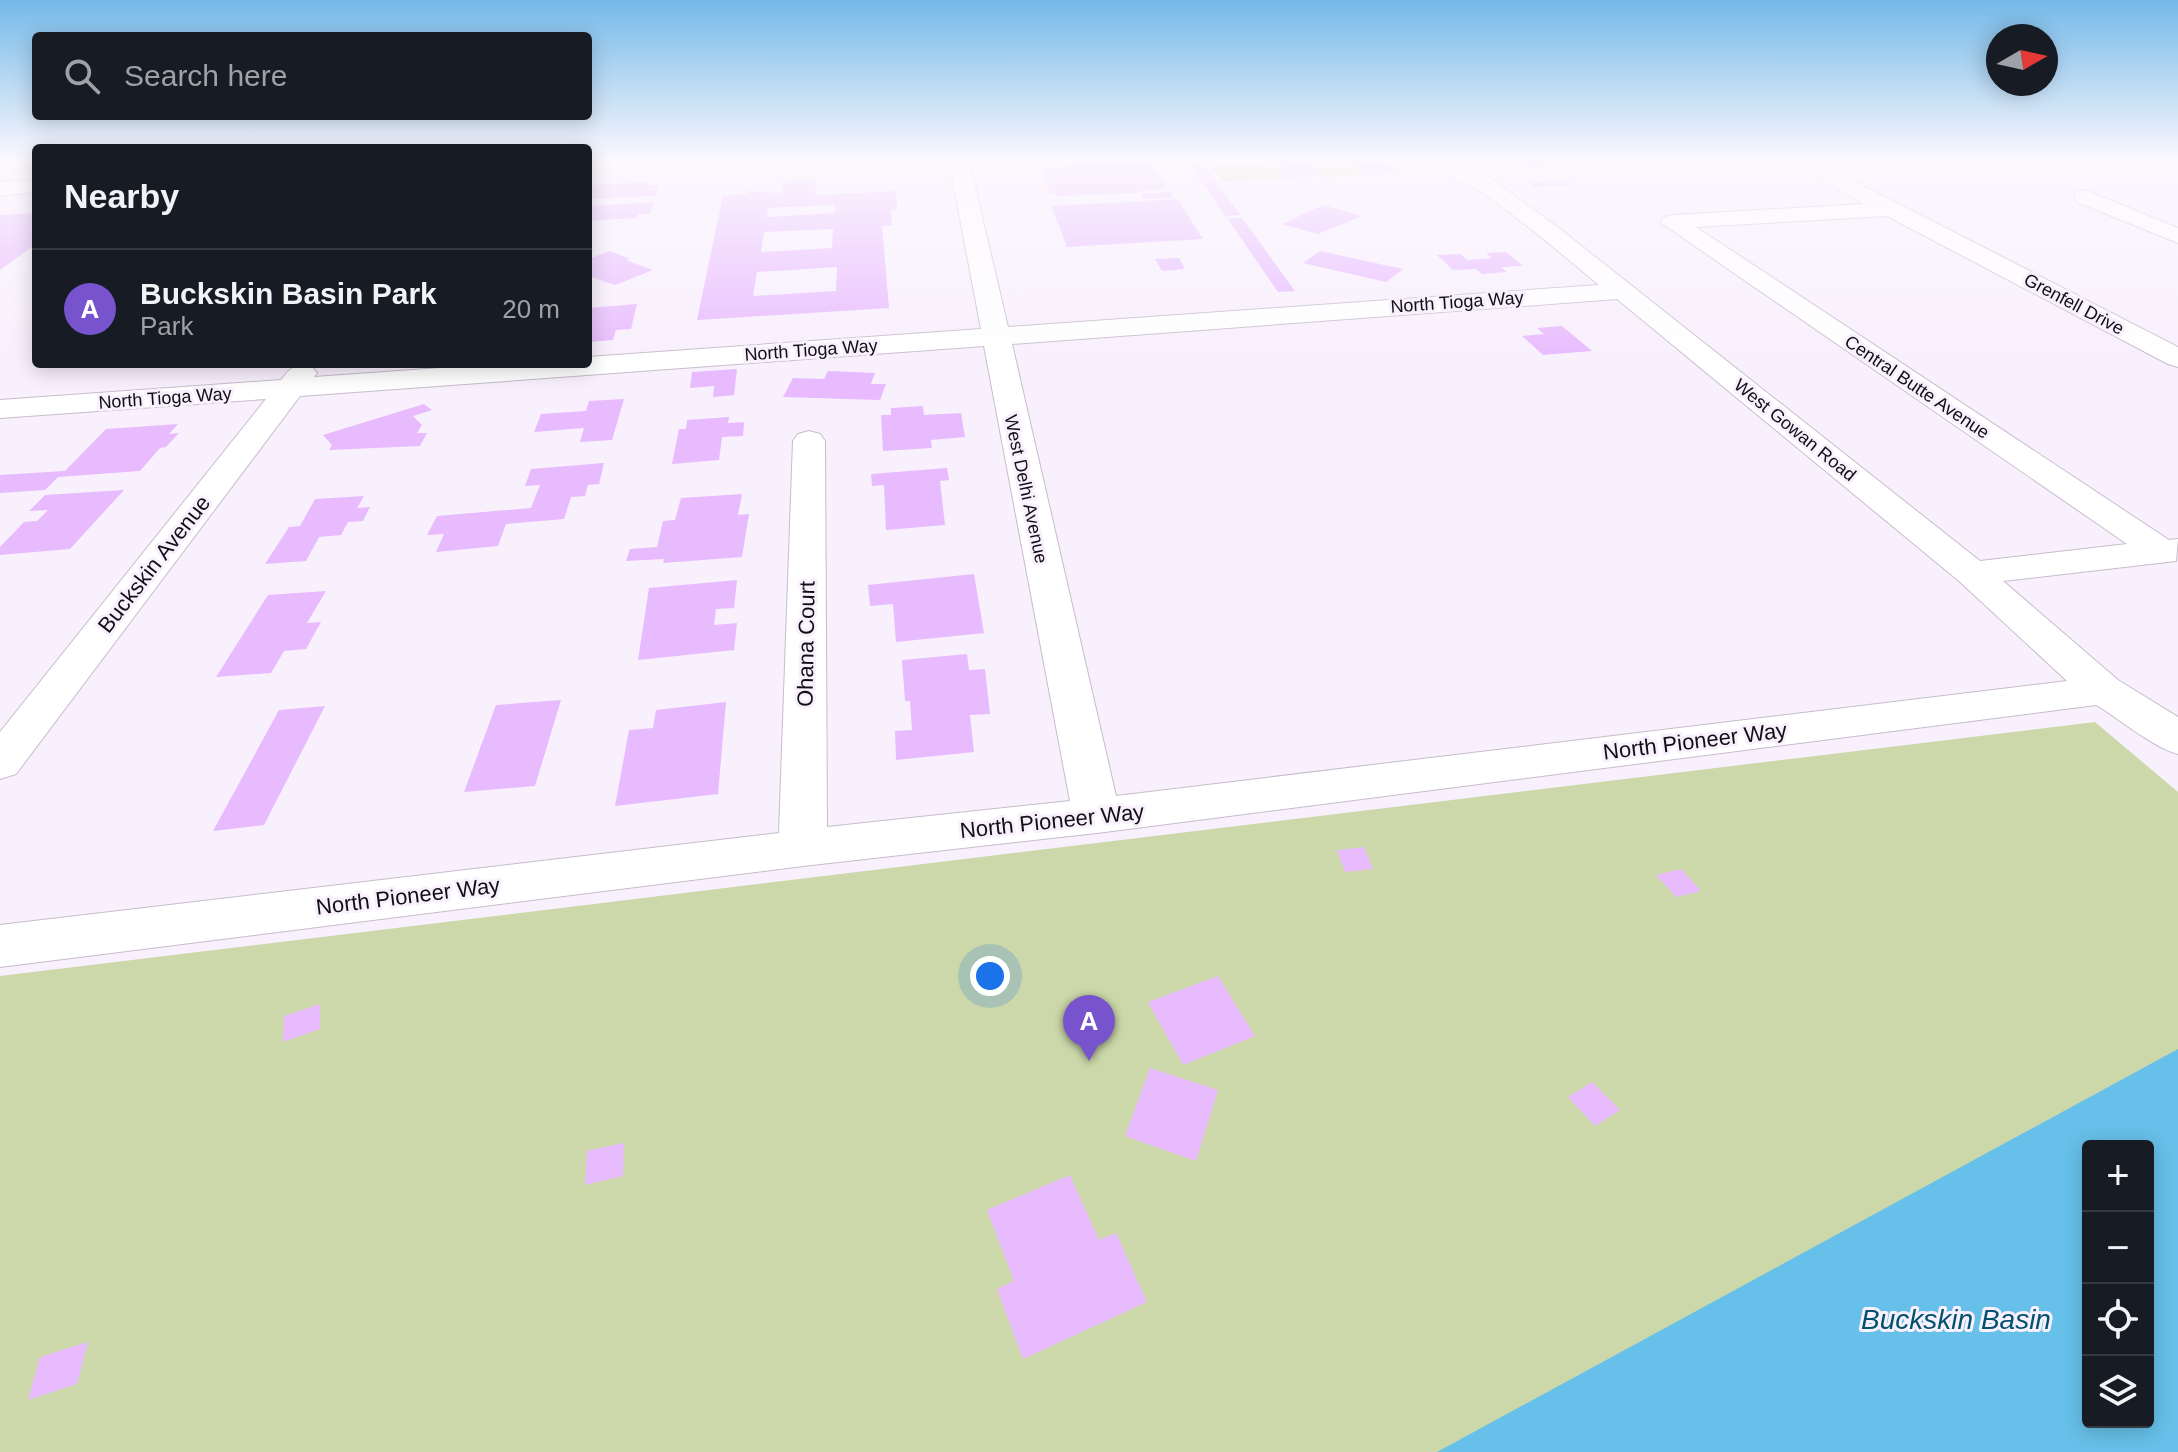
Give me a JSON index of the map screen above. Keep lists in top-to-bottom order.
{
  "streets": {
    "street": [
      "North Tioga Way",
      "Grenfell Drive",
      "Central Butte Avenue",
      "West Gowan Road",
      "West Delhi Avenue",
      "Buckskin Avenue",
      "Ohana Court",
      "North Pioneer Way"
    ]
  },
  "crossings": [
    ["North Tioga Way", "West Gowan Road"],
    ["North Tioga Way", "West Delhi Avenue"],
    ["North Tioga Way", "Buckskin Avenue"],
    ["West Gowan Road", "North Pioneer Way"],
    ["West Delhi Avenue", "North Pioneer Way"],
    ["Ohana Court", "North Pioneer Way"]
  ],
  "water": ["Buckskin Basin"],
  "north": "right",
  "page": {
    "search": "Search here",
    "heading": "Nearby",
    "list": [
      {
        "mark": "A",
        "name": "Buckskin Basin Park",
        "note": "Park",
        "value": "20 m"
      }
    ],
    "pins": "A",
    "map_buttons": ["+", "−"]
  }
}
